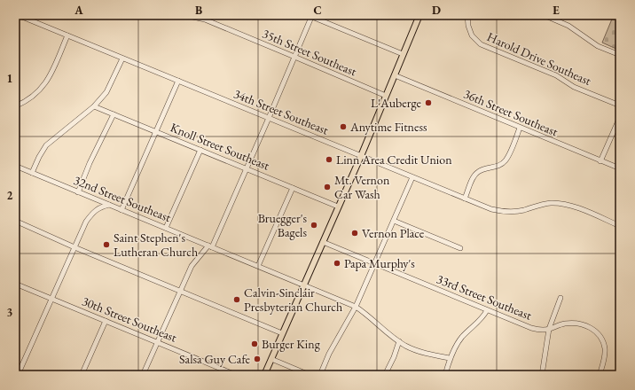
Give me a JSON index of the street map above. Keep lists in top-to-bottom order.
{
  "streets": {
    "street": [
      "35th Street Southeast",
      "Harold Drive Southeast",
      "34th Street Southeast",
      "36th Street Southeast",
      "Knoll Street Southeast",
      "32nd Street Southeast",
      "33rd Street Southeast",
      "30th Street Southeast"
    ]
  },
  "places": [
    "L'Auberge",
    "Anytime Fitness",
    "Linn Area Credit Union",
    "Mt. Vernon Car Wash",
    "Bruegger's Bagels",
    "Vernon Place",
    "Saint Stephen's Lutheran Church",
    "Papa Murphy's",
    "Calvin-Sinclair Presbyterian Church",
    "Burger King",
    "Salsa Guy Cafe"
  ],
  "grid": {
    "columns": [
      "A",
      "B",
      "C",
      "D",
      "E"
    ],
    "rows": ["1", "2", "3"]
  }
}
